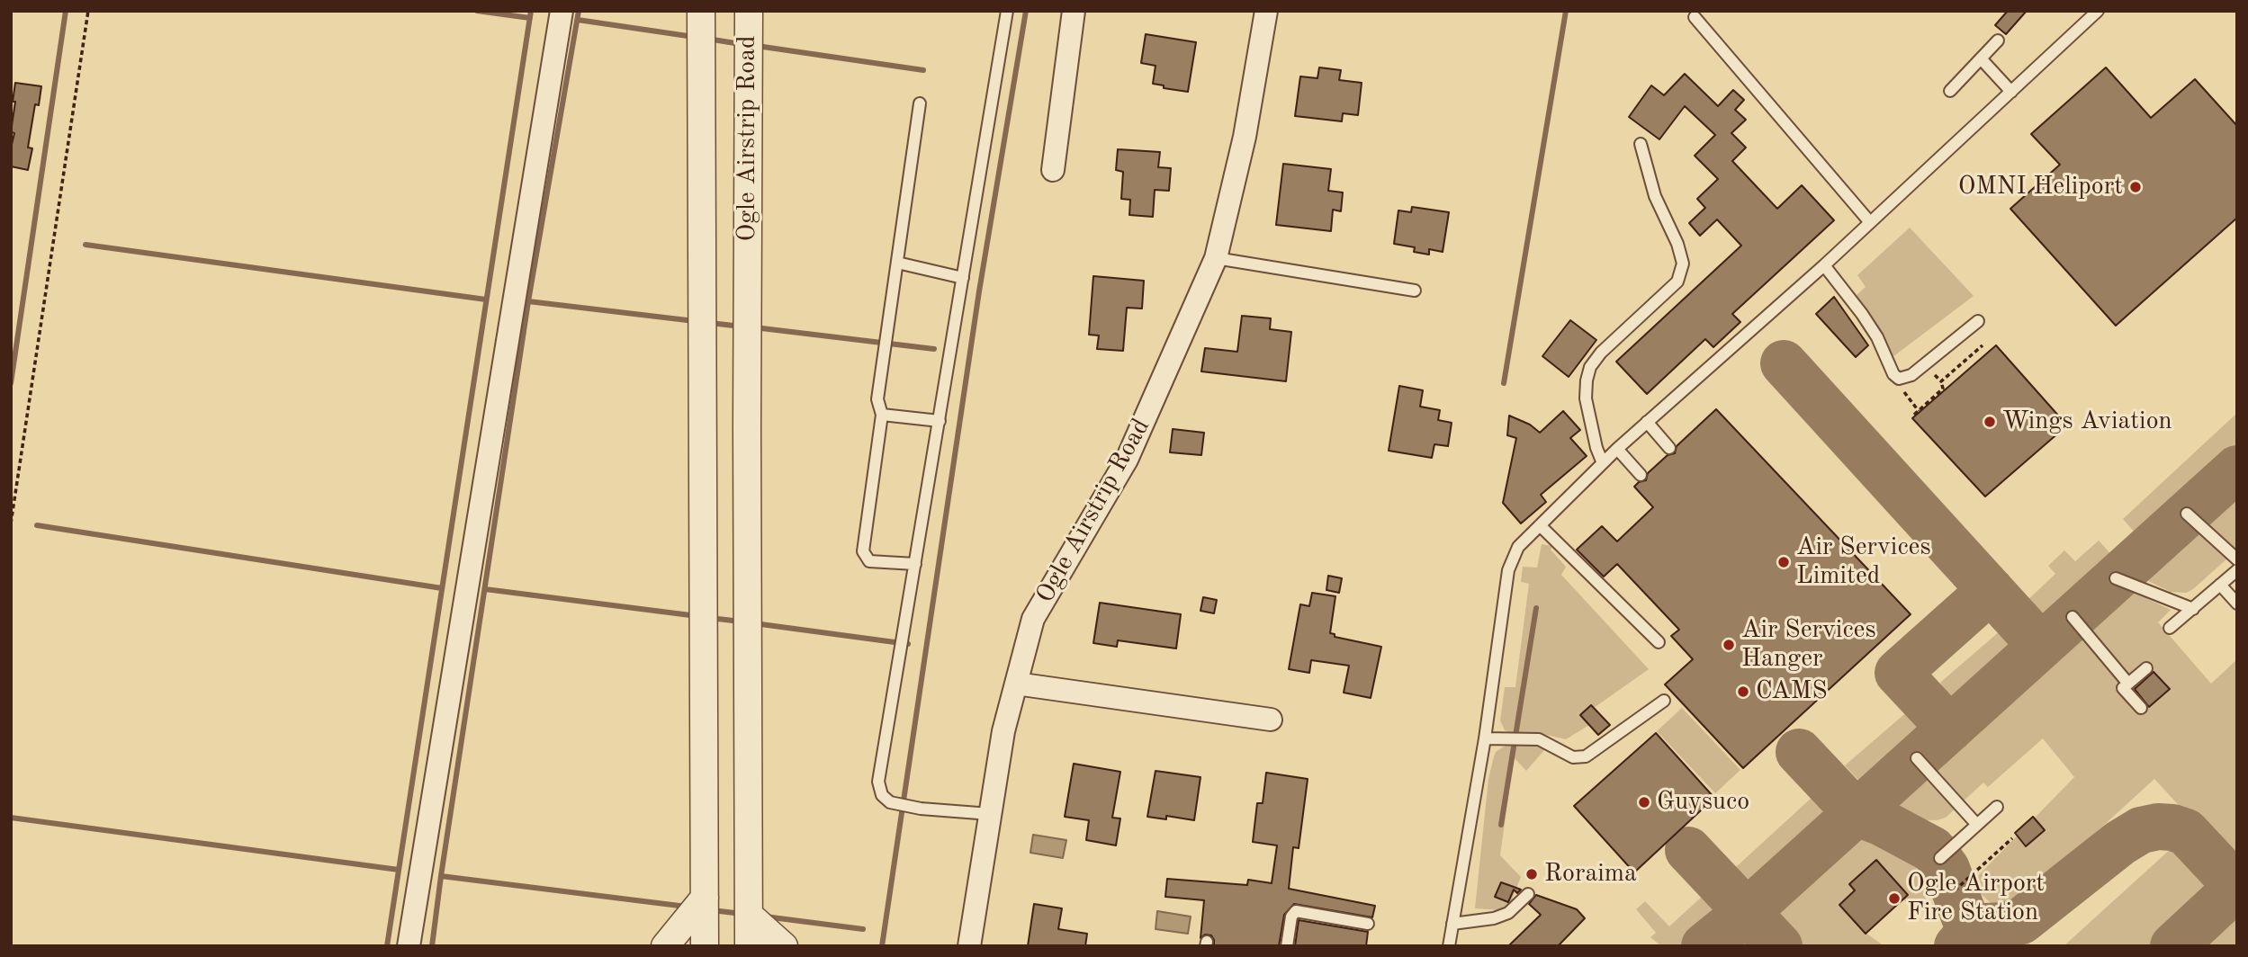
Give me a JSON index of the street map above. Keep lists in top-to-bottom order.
{
  "streets": {
    "street": ["Ogle Airstrip Road"]
  },
  "places": [
    "OMNI Heliport",
    "Wings Aviation",
    "Air Services Limited",
    "Air Services Hanger",
    "CAMS",
    "Guysuco",
    "Roraima",
    "Ogle Airport Fire Station"
  ]
}
